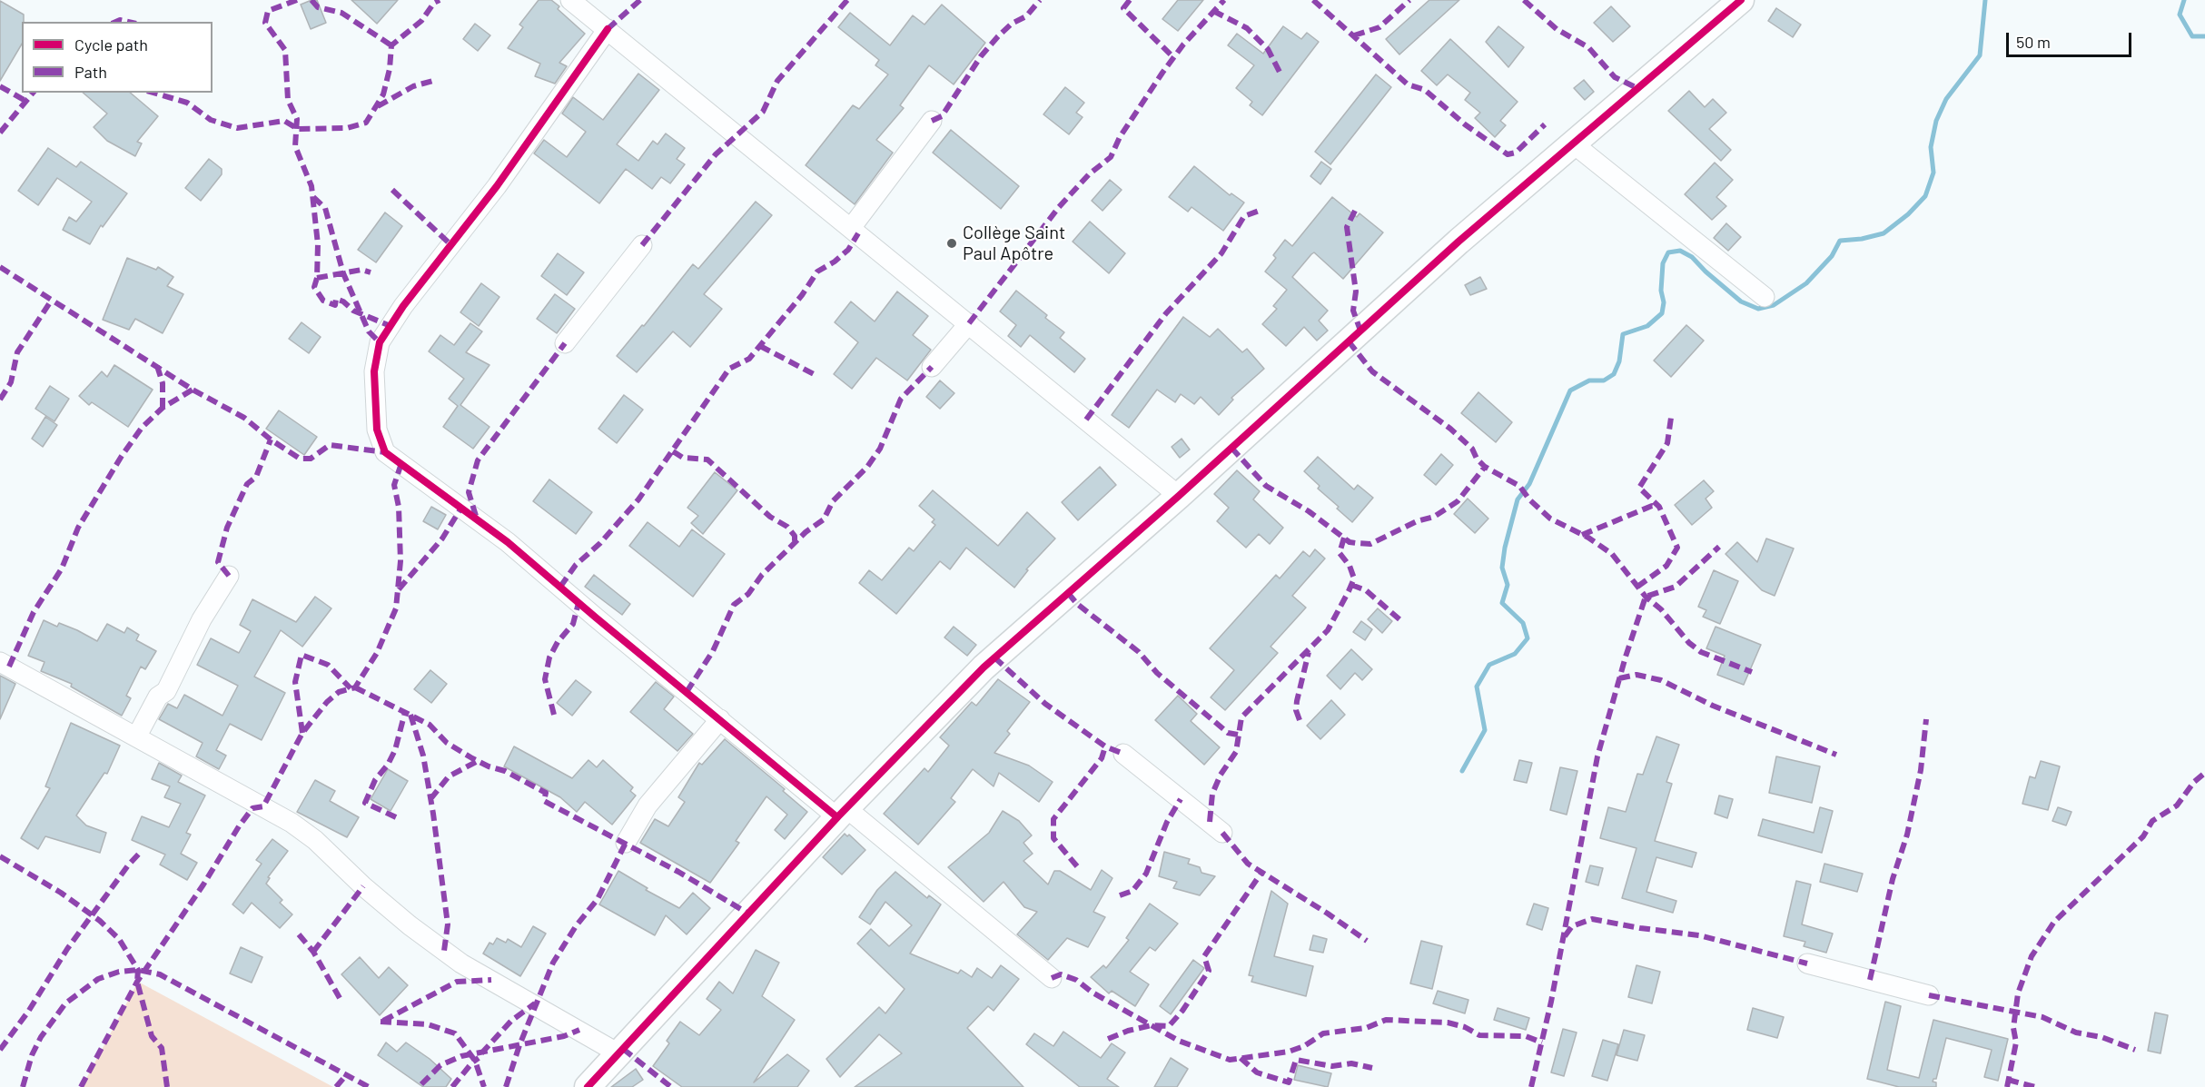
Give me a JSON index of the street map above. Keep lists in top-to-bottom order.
{
  "places": ["Collège Saint Paul Apôtre"],
  "legend": ["Cycle path", "Path"],
  "scale_bar": "50 m"
}
